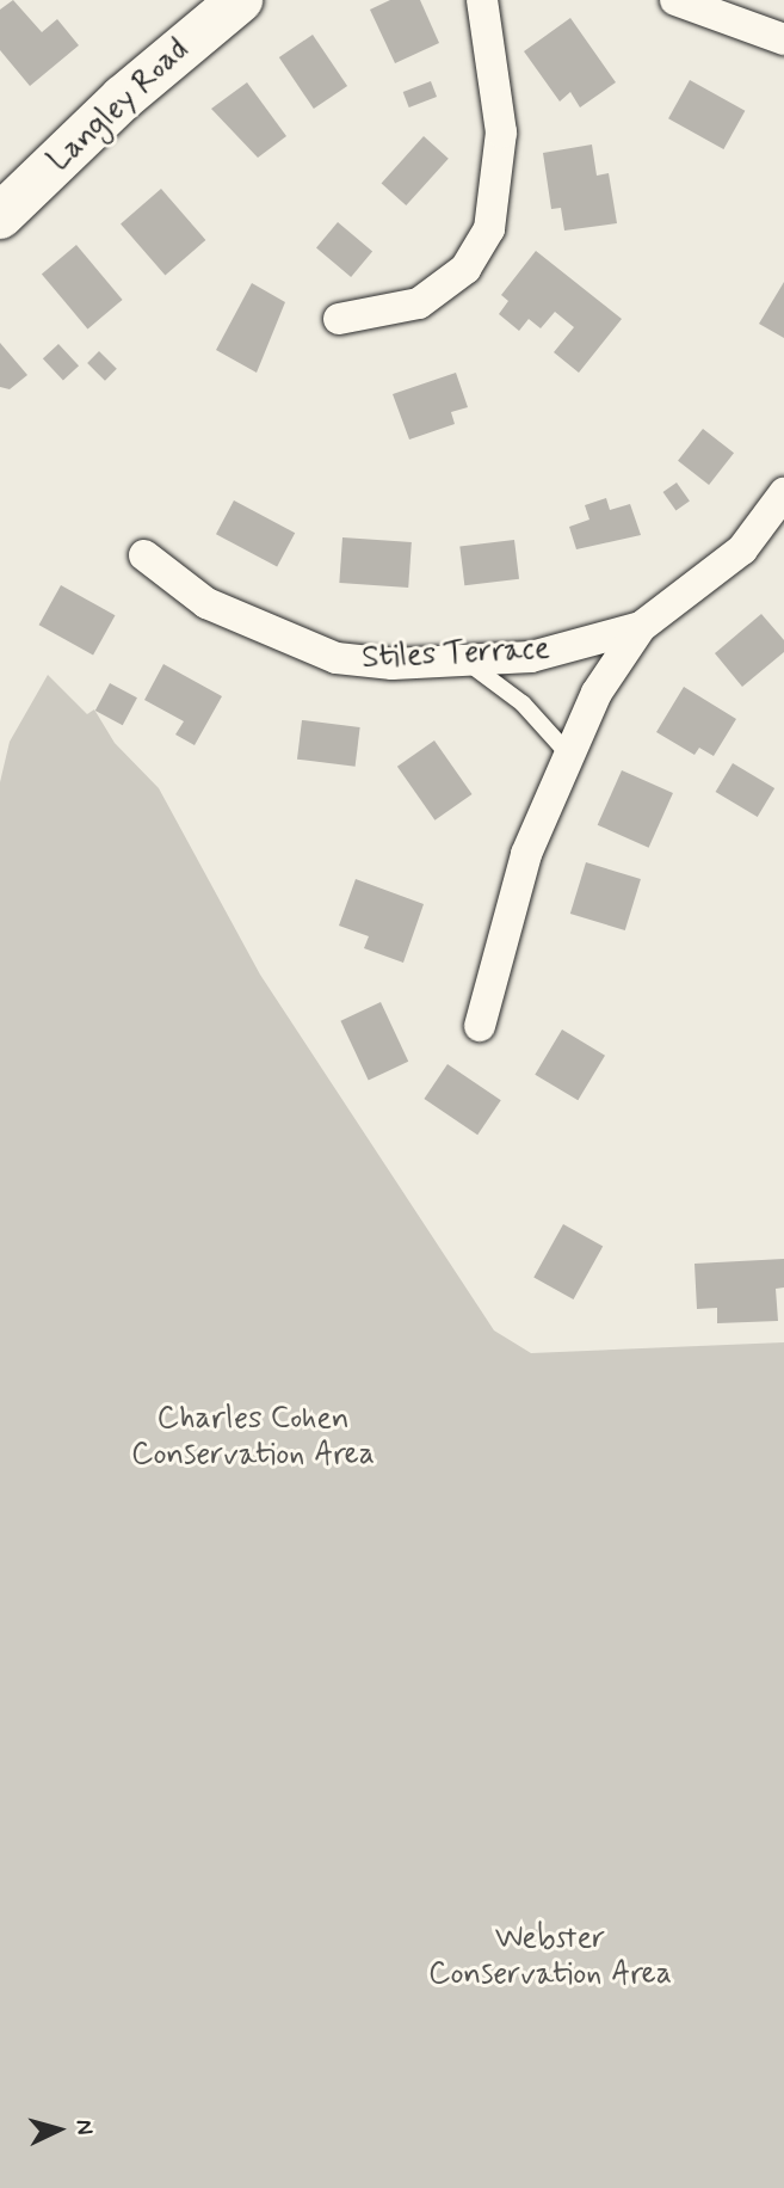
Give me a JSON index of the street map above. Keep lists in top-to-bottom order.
{
  "streets": {
    "street": ["Langley Road", "Stiles Terrace"]
  },
  "parks": ["Charles Cohen Conservation Area", "Webster Conservation Area"],
  "north": "right"
}
